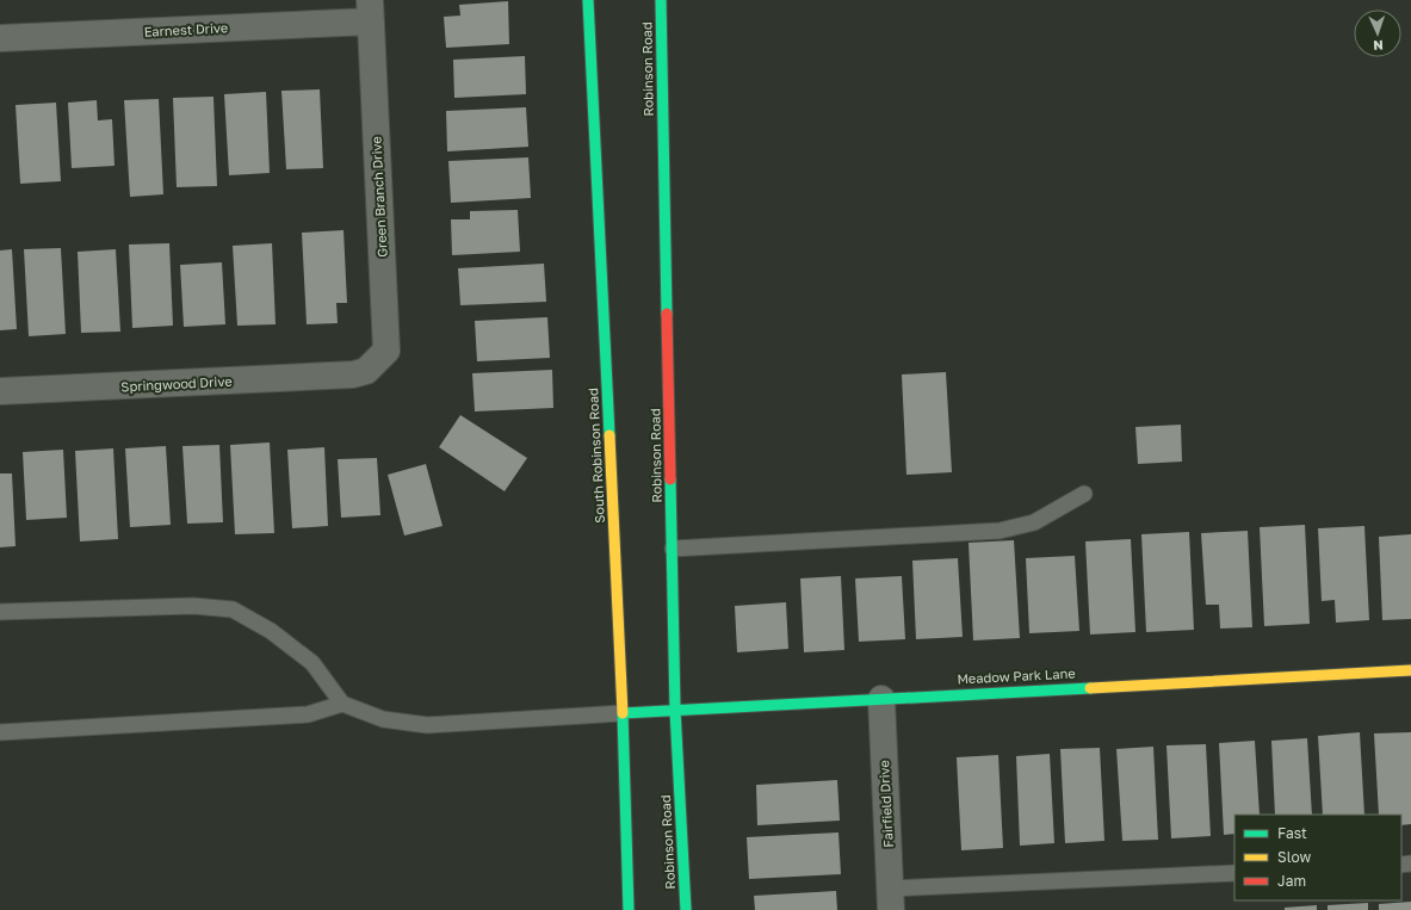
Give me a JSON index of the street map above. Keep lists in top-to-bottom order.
{
  "streets": {
    "street": [
      "Earnest Drive",
      "Robinson Road",
      "Green Branch Drive",
      "Springwood Drive",
      "South Robinson Road",
      "Meadow Park Lane",
      "Fairfield Drive"
    ]
  },
  "crossings": [
    ["Earnest Drive", "Green Branch Drive"],
    ["Robinson Road", "Meadow Park Lane"],
    ["Green Branch Drive", "Springwood Drive"],
    ["South Robinson Road", "Meadow Park Lane"],
    ["Meadow Park Lane", "Fairfield Drive"]
  ],
  "legend": ["Fast", "Slow", "Jam"],
  "north": "bottom"
}
